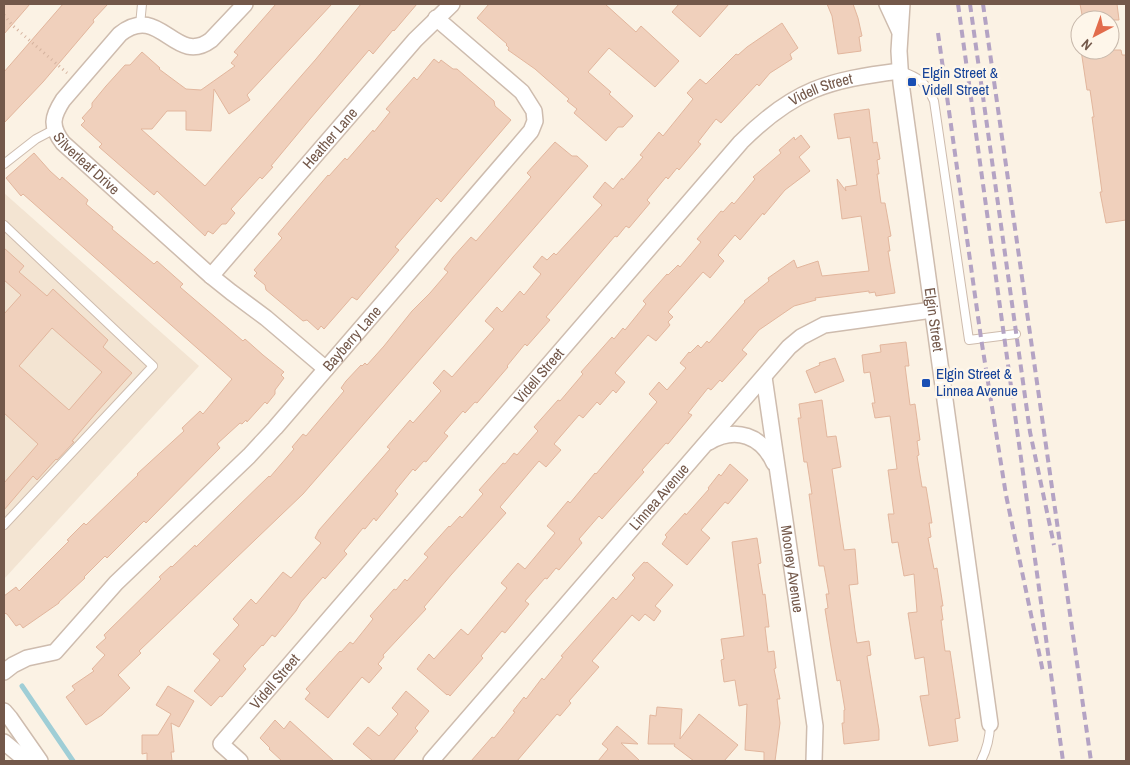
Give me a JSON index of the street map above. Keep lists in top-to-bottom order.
{
  "streets": {
    "street": [
      "Videll Street",
      "Heather Lane",
      "Silverleaf Drive",
      "Elgin Street",
      "Bayberry Lane",
      "Linnea Avenue",
      "Mooney Avenue"
    ]
  },
  "crossings": [
    ["Videll Street", "Elgin Street"],
    ["Heather Lane", "Silverleaf Drive"],
    ["Heather Lane", "Bayberry Lane"],
    ["Silverleaf Drive", "Bayberry Lane"],
    ["Elgin Street", "Linnea Avenue"],
    ["Linnea Avenue", "Mooney Avenue"]
  ],
  "places": {
    "transit": ["Elgin Street & Videll Street", "Elgin Street & Linnea Avenue"]
  },
  "north": "bottom left"
}
